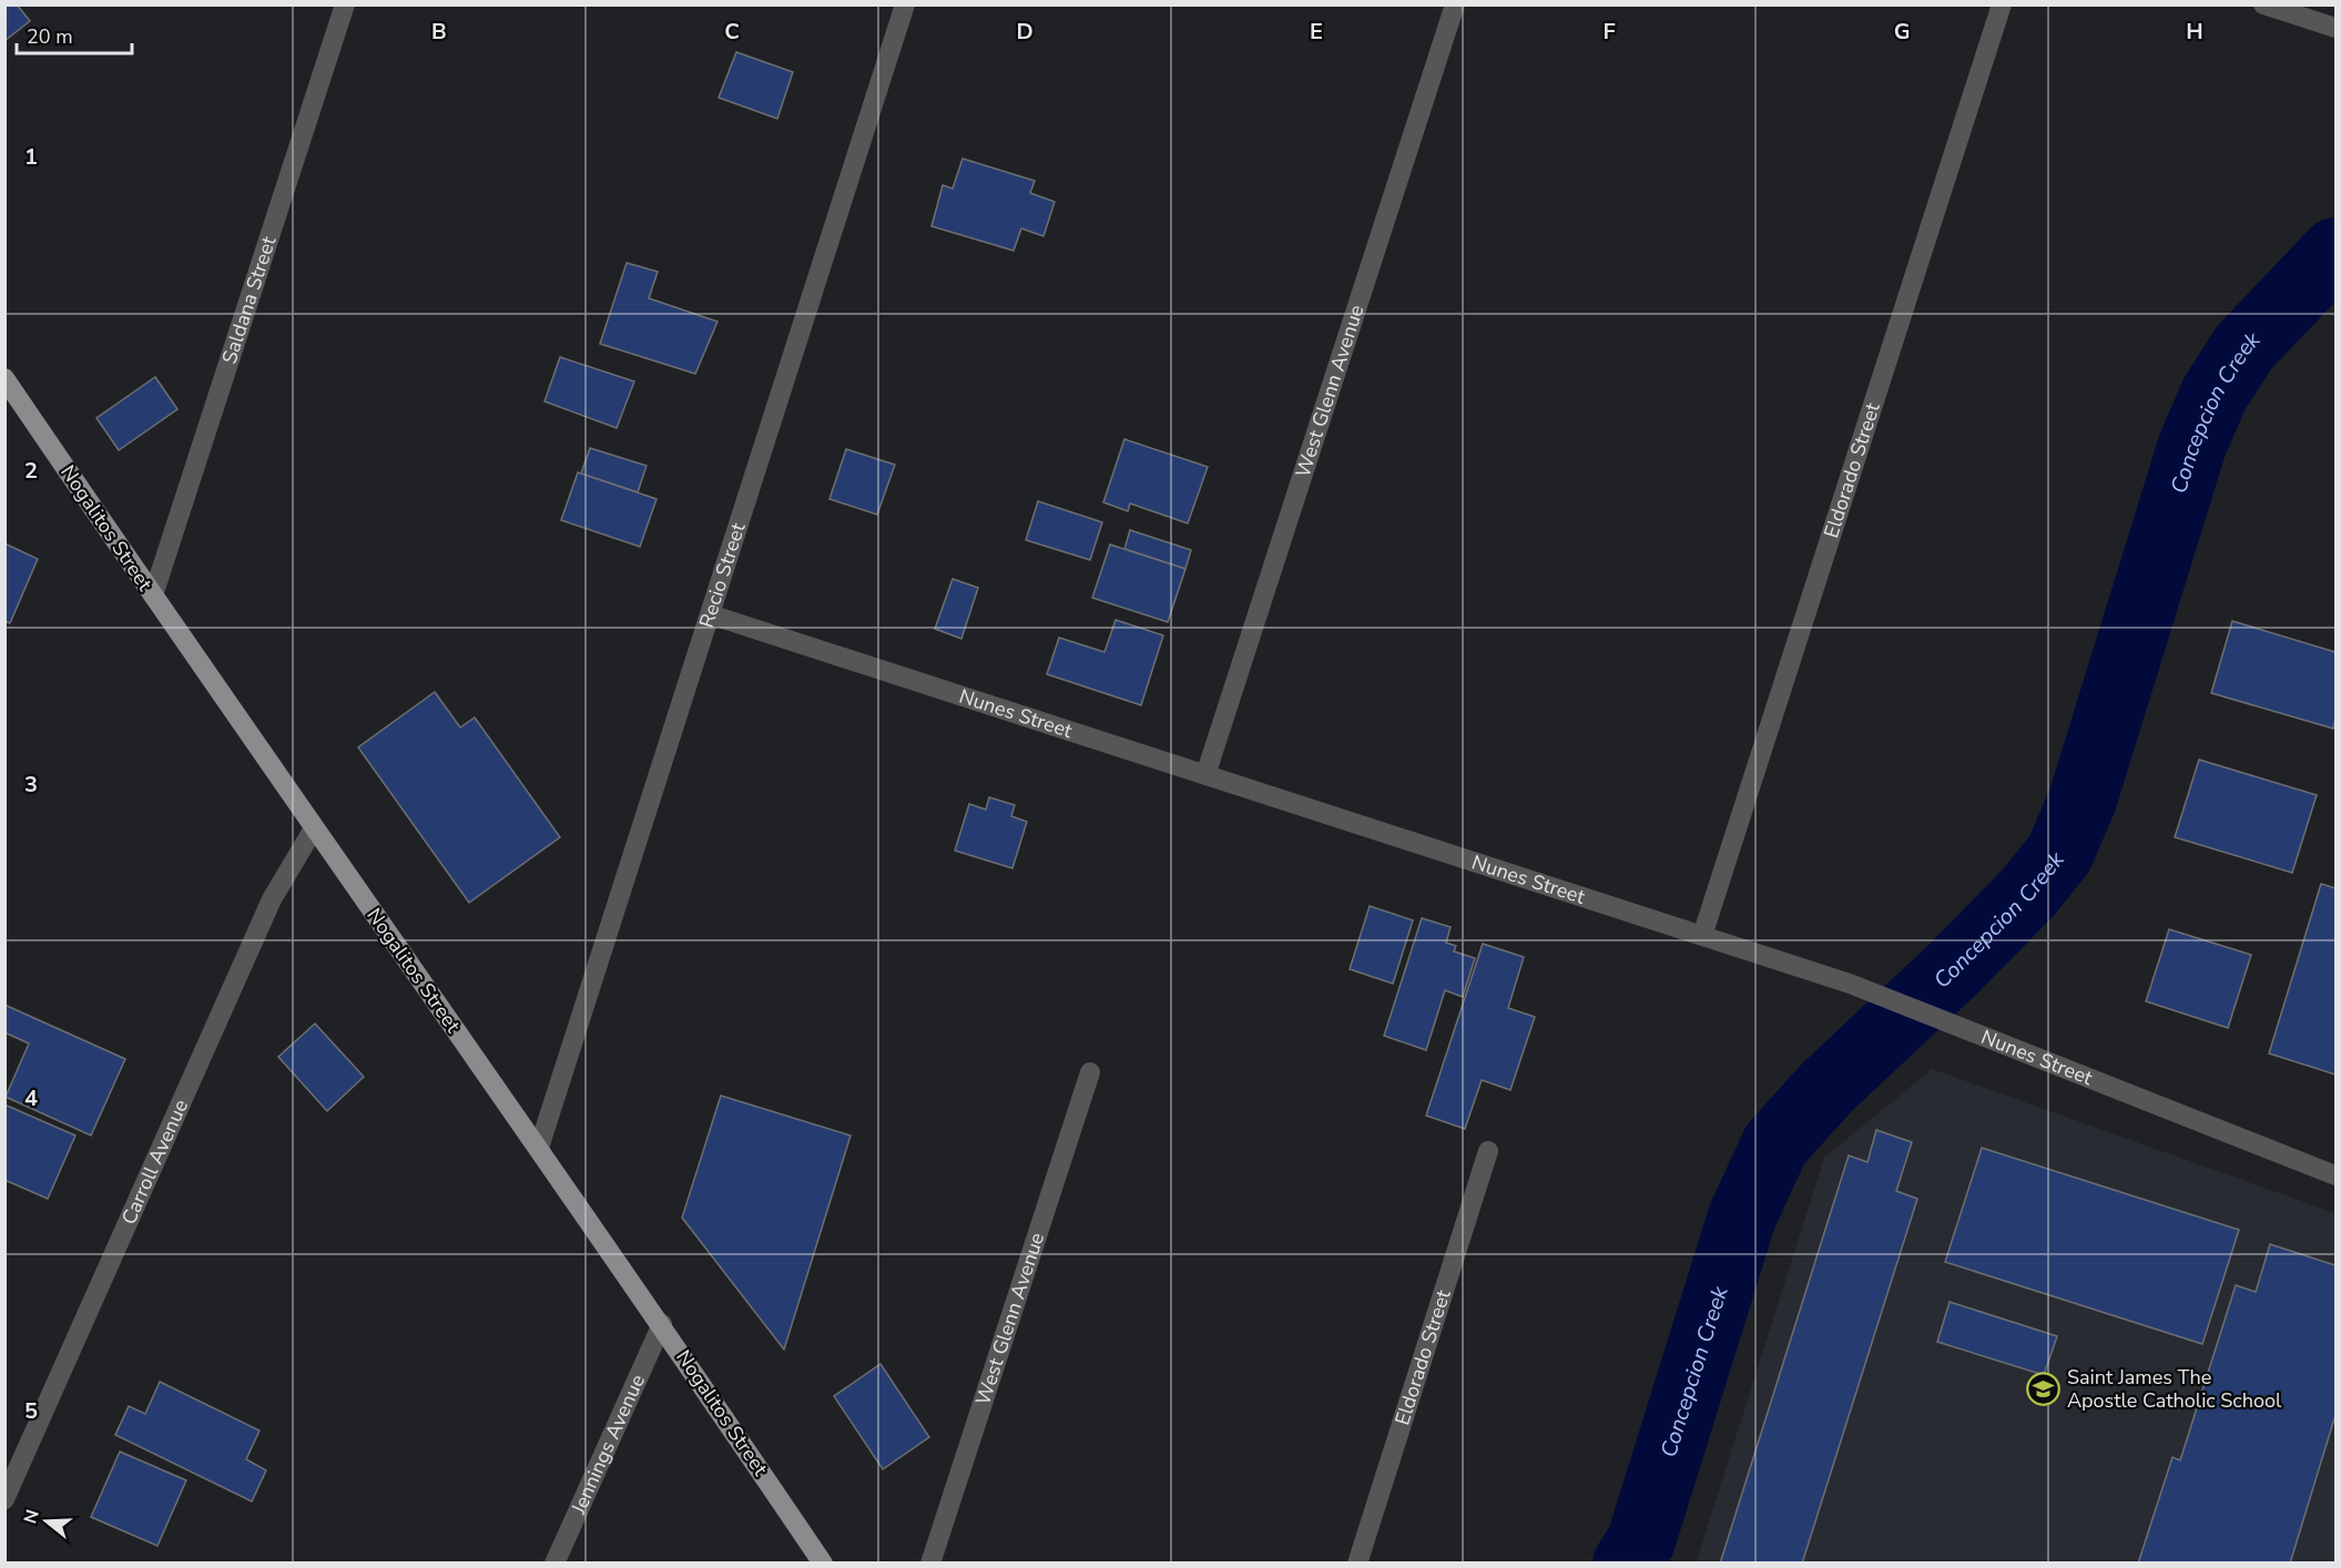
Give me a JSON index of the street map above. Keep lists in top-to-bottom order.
{
  "streets": {
    "main road": ["Nogalitos Street"],
    "street": [
      "Saldana Street",
      "West Glenn Avenue",
      "Eldorado Street",
      "Recio Street",
      "Nunes Street",
      "Carroll Avenue",
      "Jennings Avenue"
    ]
  },
  "crossings": [
    ["Saldana Street", "Nogalitos Street"],
    ["West Glenn Avenue", "Nunes Street"],
    ["Eldorado Street", "Nunes Street"],
    ["Nogalitos Street", "Recio Street"],
    ["Nogalitos Street", "Carroll Avenue"],
    ["Nogalitos Street", "Jennings Avenue"],
    ["Recio Street", "Nunes Street"]
  ],
  "water": ["Concepcion Creek"],
  "places": {
    "school or university": ["Saint James The Apostle Catholic School"]
  },
  "scale_bar": "20 m",
  "north": "left",
  "grid": {
    "columns": [
      "B",
      "C",
      "D",
      "E",
      "F",
      "G",
      "H"
    ],
    "rows": [
      "1",
      "2",
      "3",
      "4",
      "5"
    ]
  }
}
